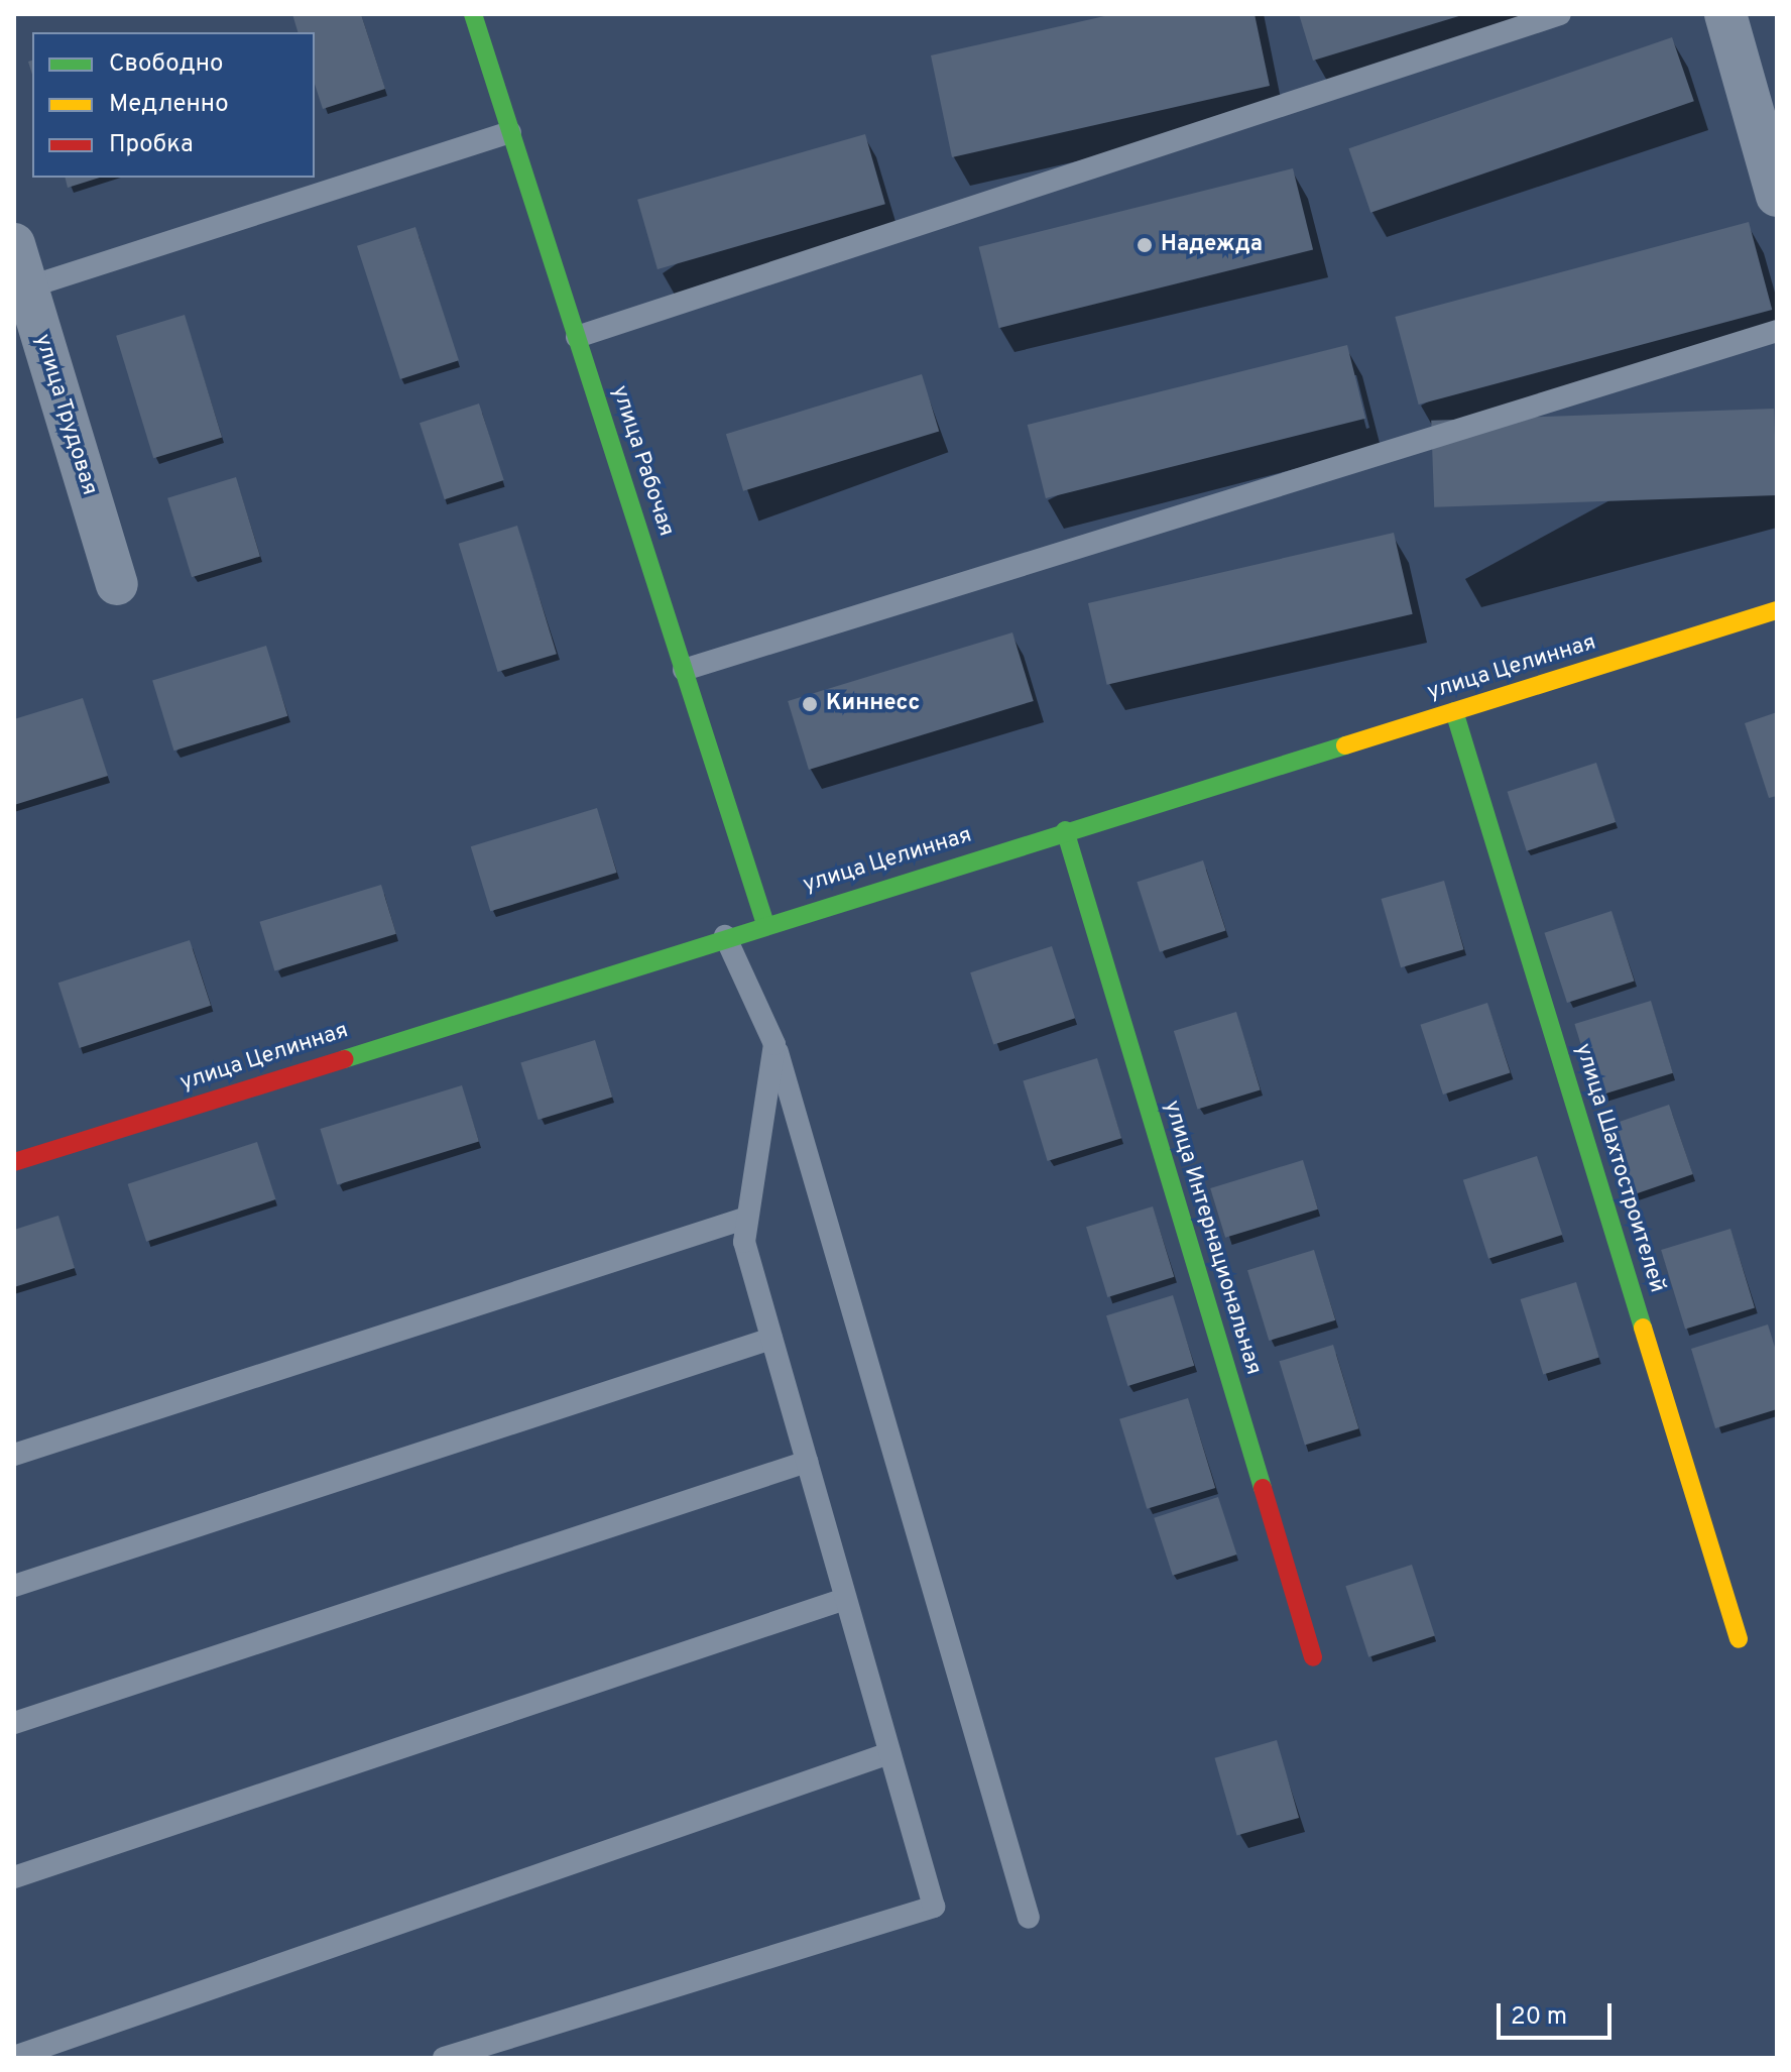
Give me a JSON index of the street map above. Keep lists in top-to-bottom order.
{
  "streets": {
    "street": [
      "улица Трудовая",
      "улица Рабочая",
      "улица Целинная",
      "улица Шахтостроителей",
      "улица Интернациональная"
    ]
  },
  "crossings": [
    ["улица Рабочая", "улица Целинная"],
    ["улица Целинная", "улица Шахтостроителей"],
    ["улица Целинная", "улица Интернациональная"]
  ],
  "places": ["Надежда", "Киннесс"],
  "legend": ["Свободно", "Медленно", "Пробка"],
  "scale_bar": "20 m"
}
